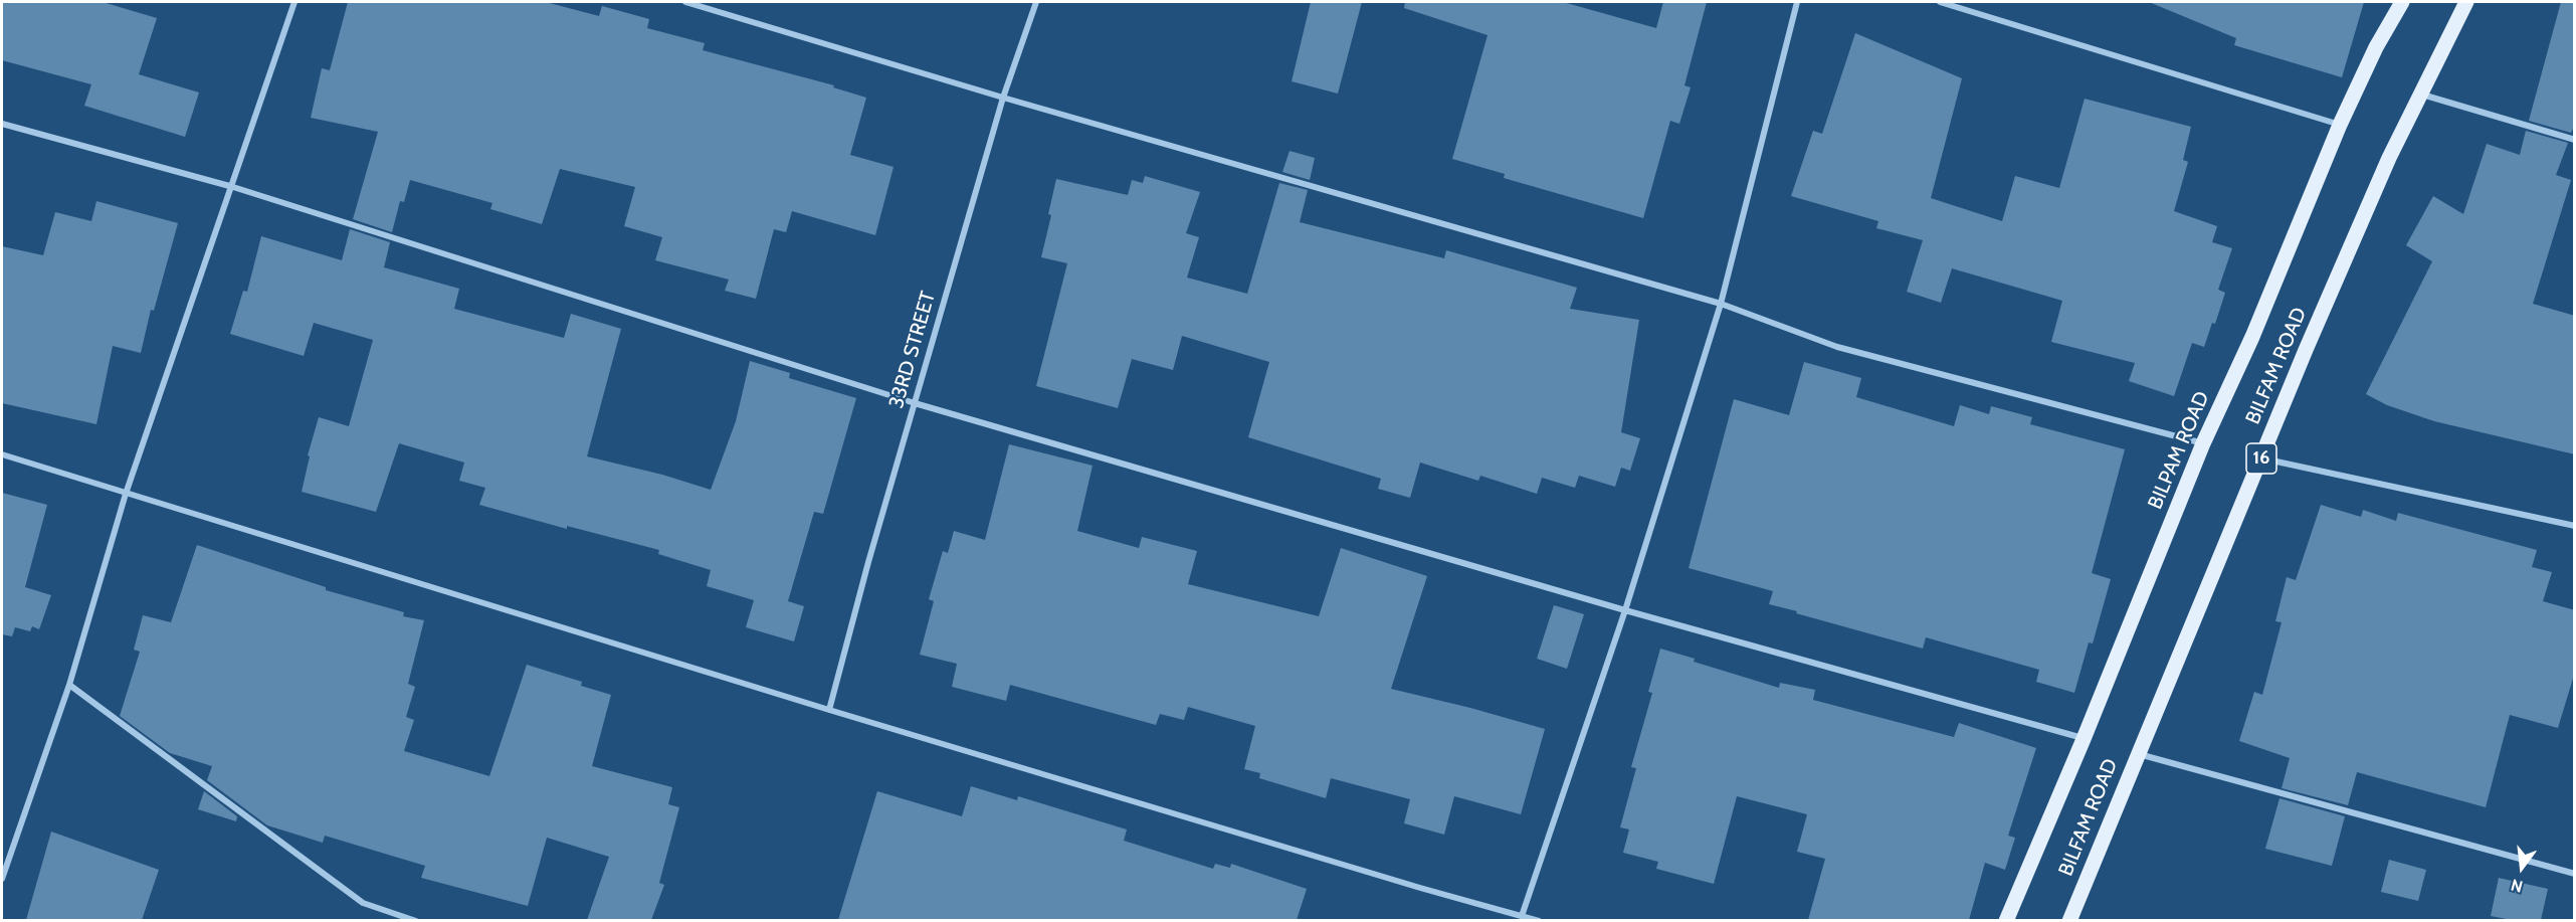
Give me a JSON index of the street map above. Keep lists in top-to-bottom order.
{
  "streets": {
    "main road": ["BILFAM ROAD", "BILPAM ROAD", "16"],
    "street": ["33RD STREET"]
  },
  "north": "bottom"
}
